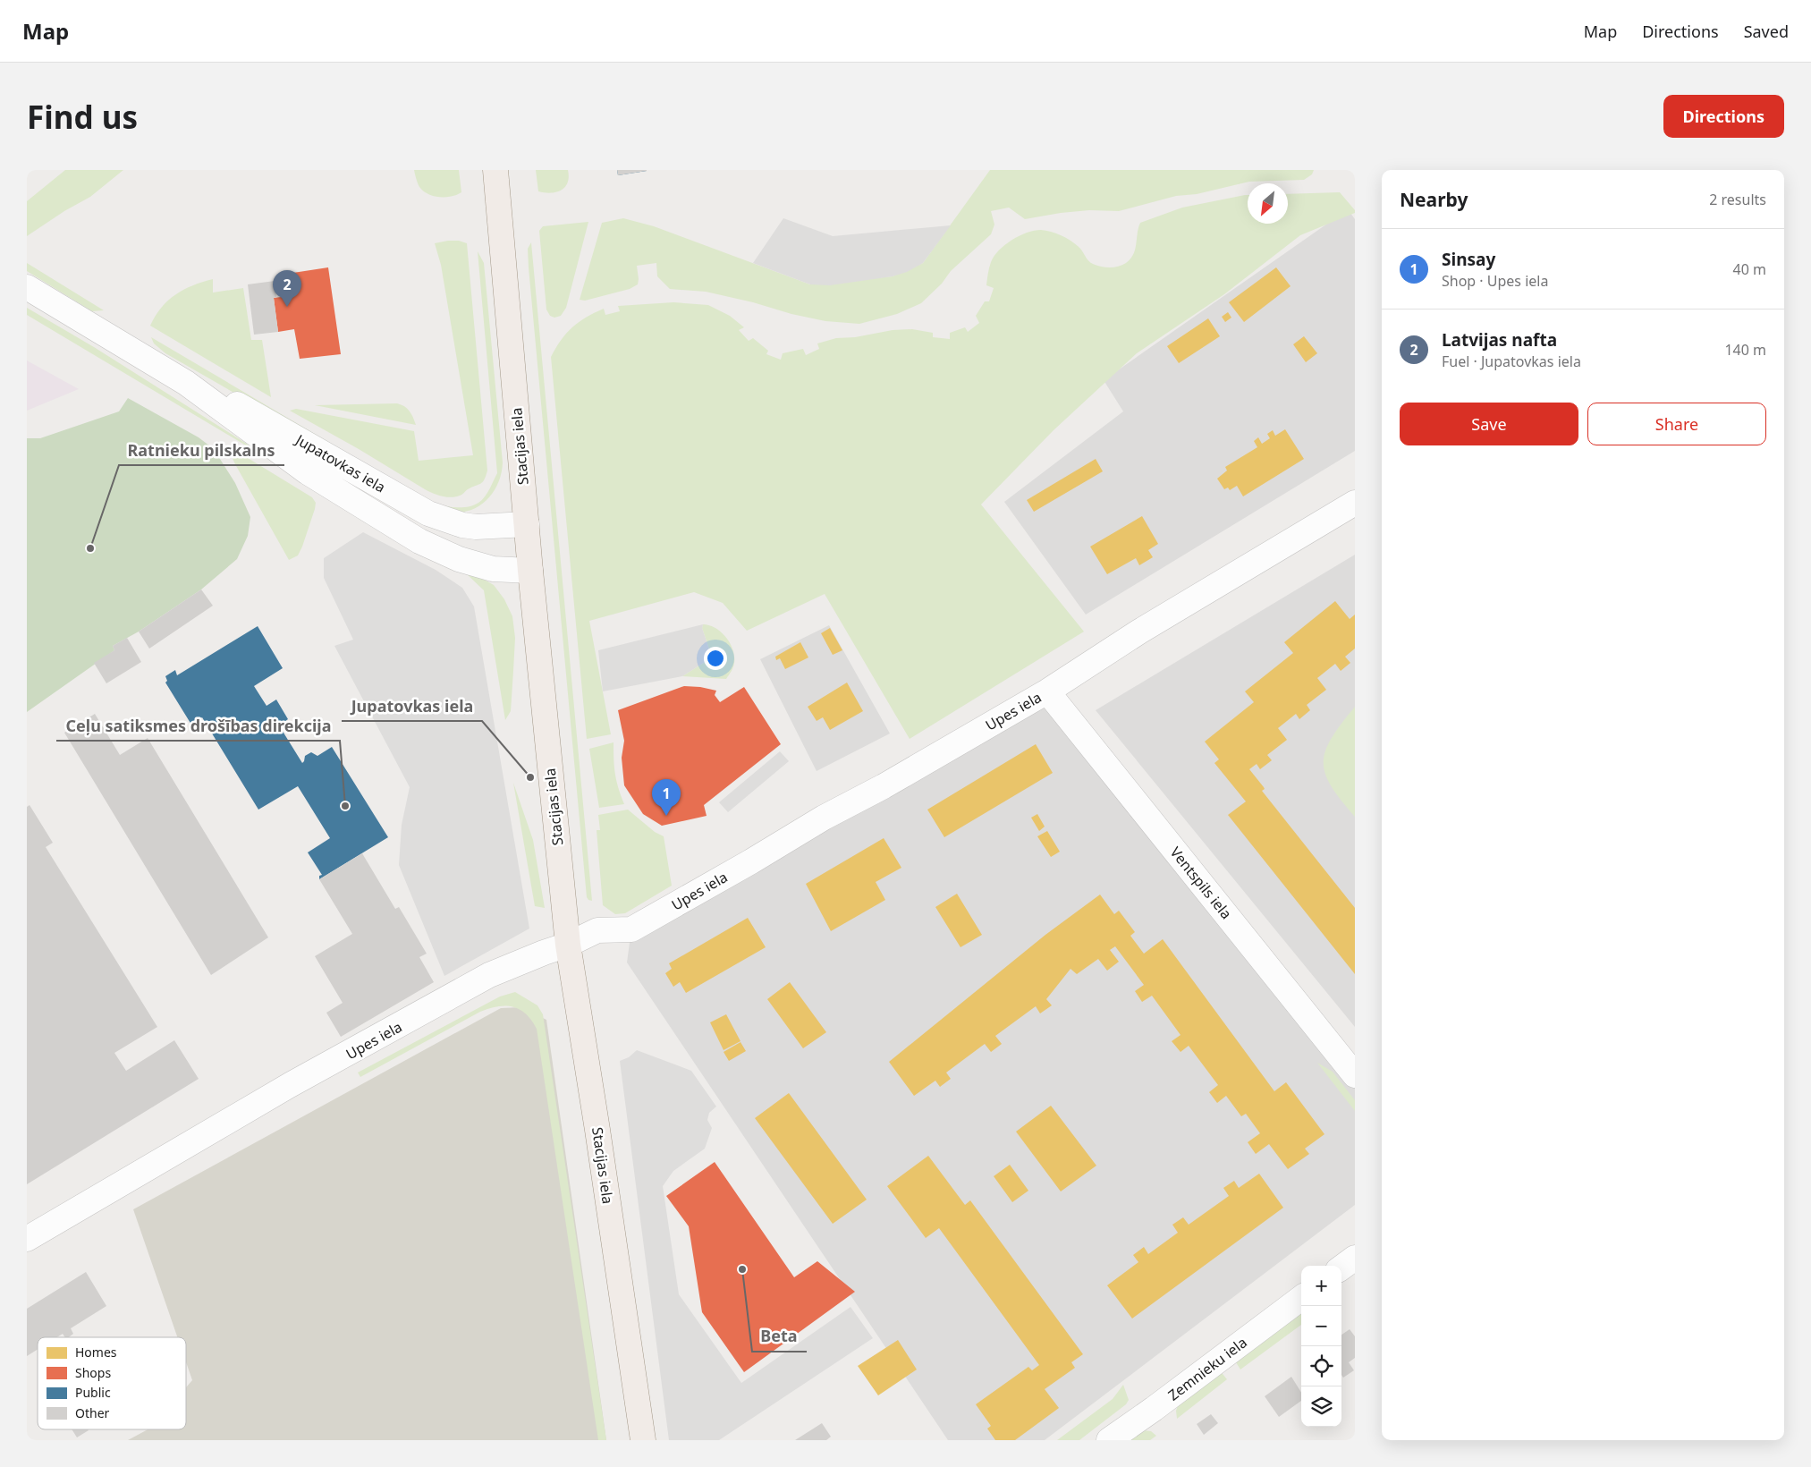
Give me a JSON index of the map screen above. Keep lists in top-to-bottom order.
{
  "streets": {
    "main road": ["Stacijas iela"],
    "street": [
      "Jupatovkas iela",
      "Upes iela",
      "Ventspils iela",
      "Zemnieku iela"
    ]
  },
  "crossings": [
    ["Stacijas iela", "Jupatovkas iela"],
    ["Stacijas iela", "Upes iela"],
    ["Upes iela", "Ventspils iela"]
  ],
  "places": [
    "Ratnieku pilskalns",
    "Jupatovkas iela",
    "Ceļu satiksmes drošības direkcija",
    "Beta"
  ],
  "legend": [
    "Homes",
    "Shops",
    "Public",
    "Other"
  ],
  "north": "bottom left",
  "page": {
    "header": "Map",
    "nav": ["Map", "Directions", "Saved"],
    "buttons": [
      "Directions",
      ["Save", "Share"]
    ],
    "title": "Find us",
    "heading": ["Nearby", "2 results"],
    "list": [
      {
        "mark": "1",
        "name": "Sinsay",
        "note": "Shop · Upes iela",
        "value": "40 m"
      },
      {
        "mark": "2",
        "name": "Latvijas nafta",
        "note": "Fuel · Jupatovkas iela",
        "value": "140 m"
      }
    ],
    "pins": ["2", "1"],
    "map_buttons": ["+", "−"]
  }
}
